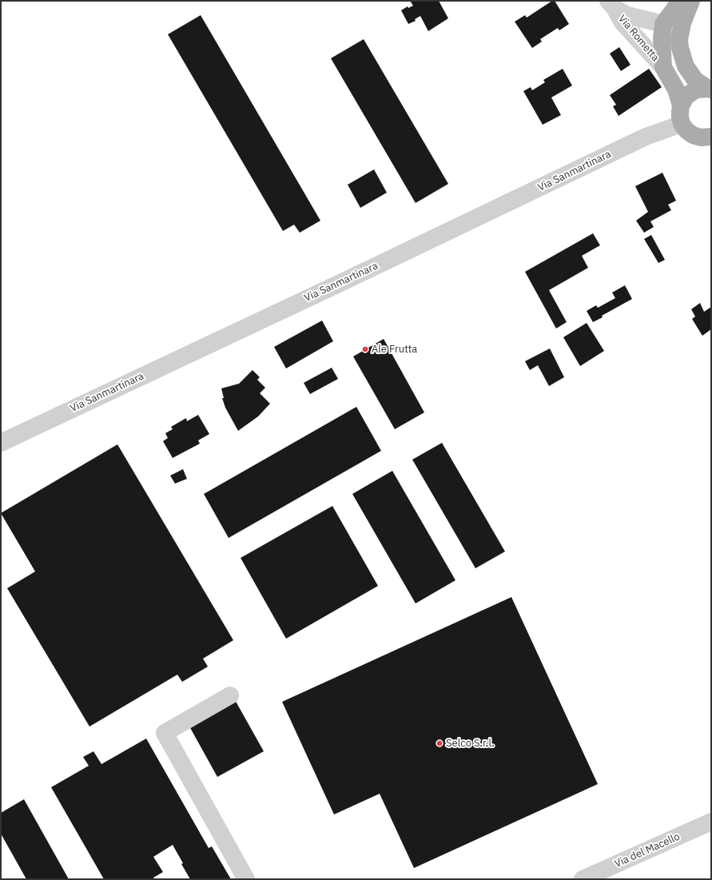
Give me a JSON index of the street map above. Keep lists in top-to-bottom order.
{
  "streets": {
    "main road": ["Via Rometta"],
    "street": ["Via Sanmartinara", "Via del Macello"]
  },
  "crossings": [
    ["Via Rometta", "Via Sanmartinara"]
  ],
  "places": ["Ale Frutta", "Selco S.r.l."]
}
